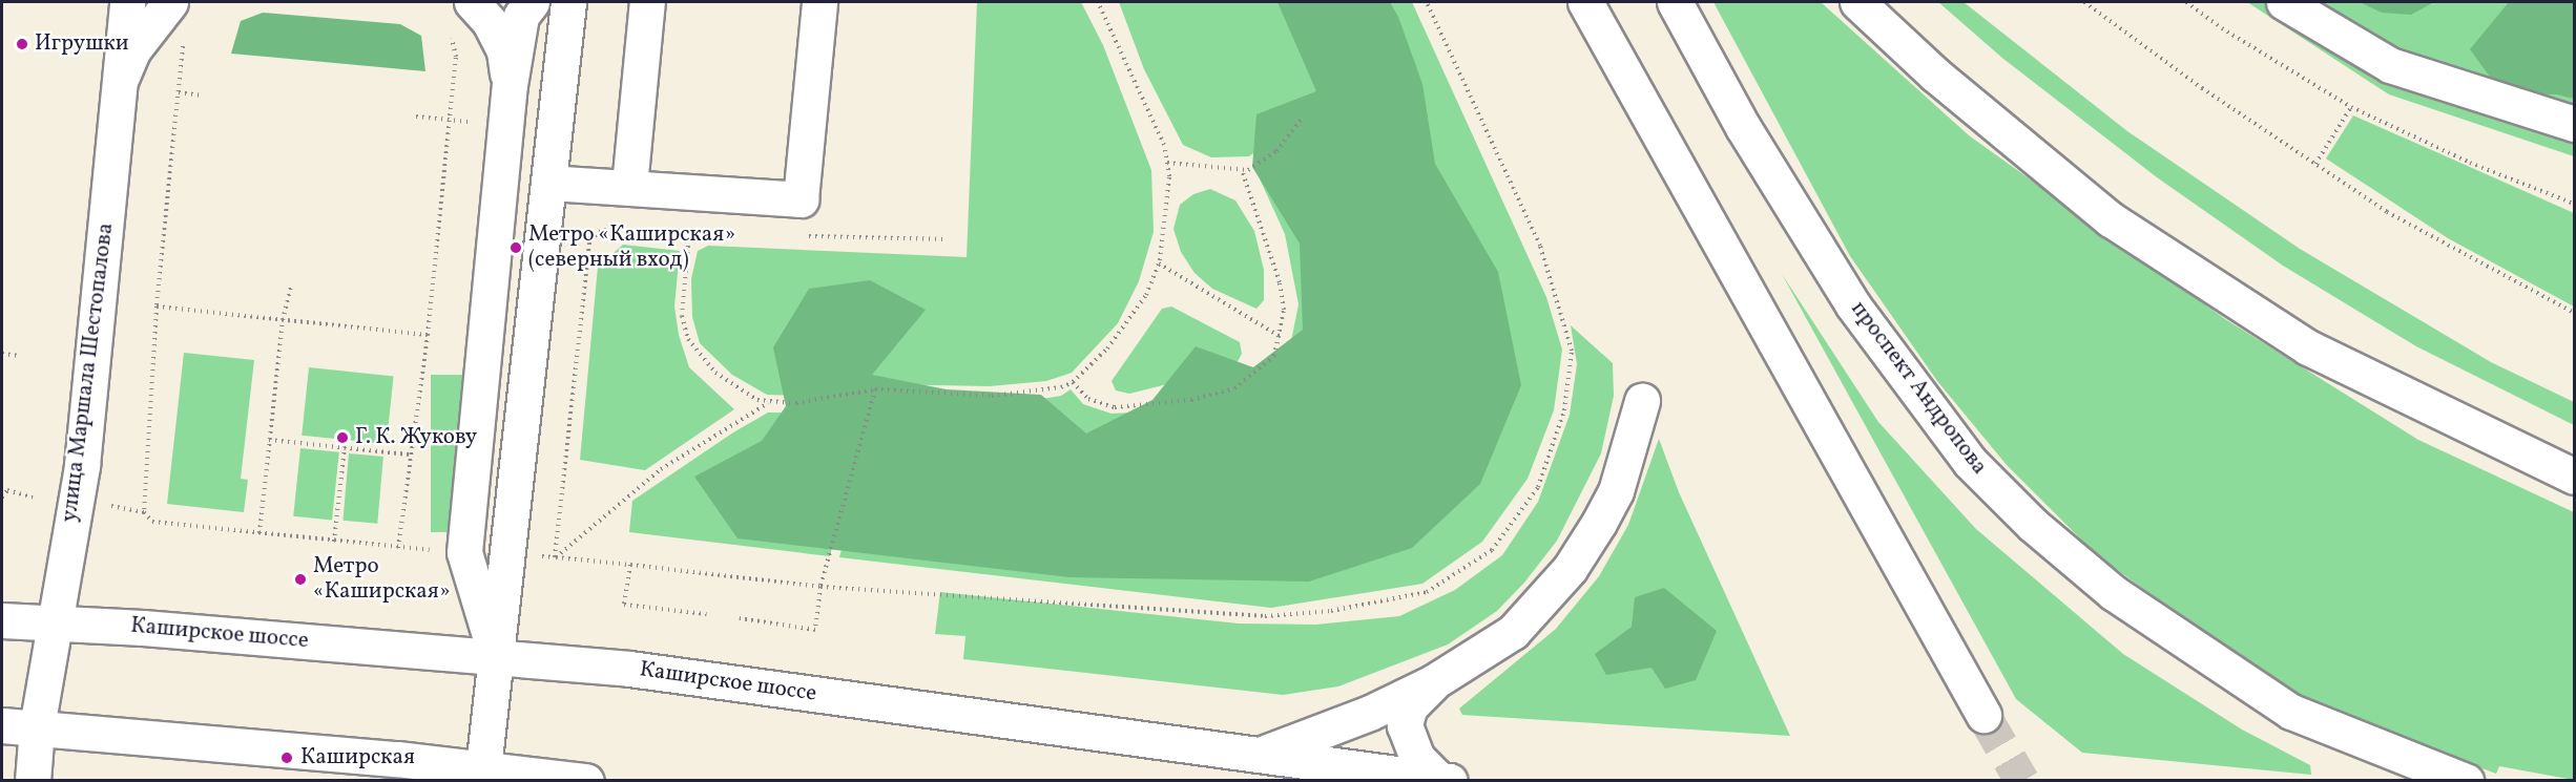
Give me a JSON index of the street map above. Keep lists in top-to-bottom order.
{
  "streets": {
    "main road": ["улица Маршала Шестопалова", "проспект Андропова", "Каширское шоссе"]
  },
  "crossings": [
    ["улица Маршала Шестопалова", "Каширское шоссе"]
  ],
  "places": [
    "Игрушки",
    "Метро «Каширская» (северный вход)",
    "Г. К. Жукову",
    "Метро «Каширская»",
    "Каширская"
  ]
}
